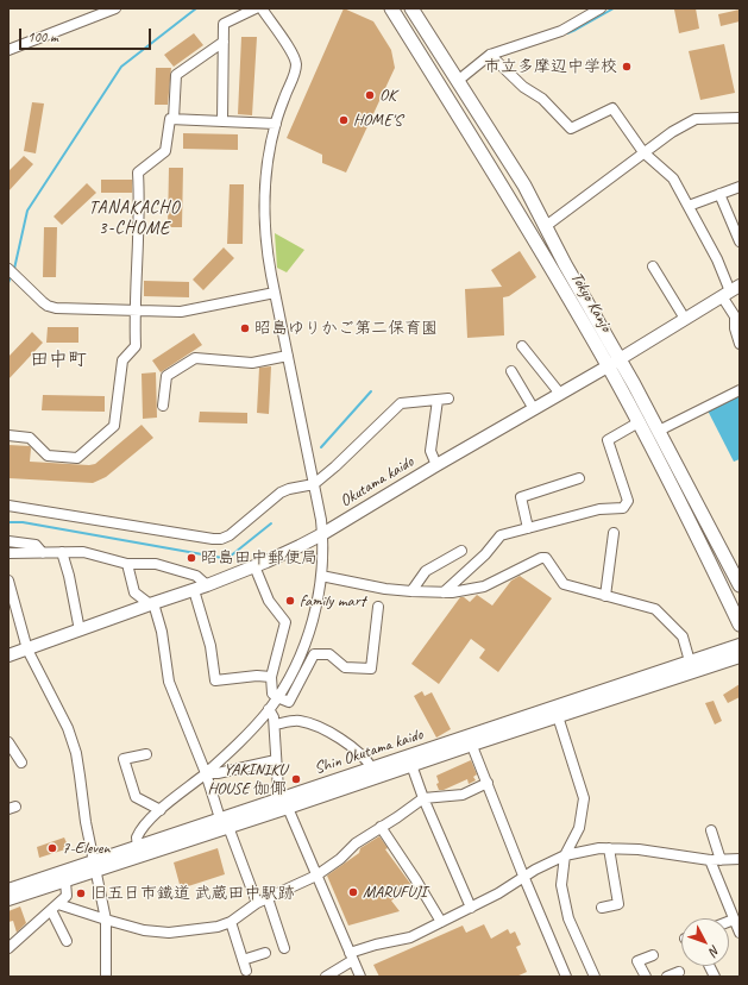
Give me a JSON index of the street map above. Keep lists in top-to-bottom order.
{
  "streets": {
    "highway": ["Tokyo Kanjo"],
    "main road": ["Okutama kaido", "Shin Okutama kaido"]
  },
  "crossings": [
    ["Tokyo Kanjo", "Okutama kaido"]
  ],
  "districts": ["TANAKACHO 3-CHOME", "田中町"],
  "places": [
    "市立多摩辺中学校",
    "OK",
    "HOME'S",
    "昭島ゆりかご第二保育園",
    "昭島田中郵便局",
    "family mart",
    "YAKINIKU HOUSE 伽倻",
    "7-Eleven",
    "MARUFUJI",
    "旧五日市鐵道 武蔵田中駅跡"
  ],
  "scale_bar": "100 m",
  "north": "bottom right"
}
